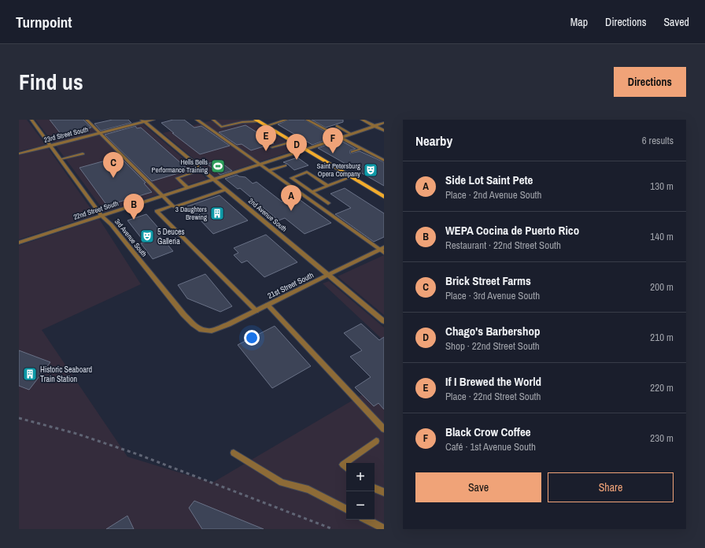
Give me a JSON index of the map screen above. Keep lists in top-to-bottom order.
{
  "streets": {
    "street": [
      "23rd Street South",
      "22nd Street South",
      "2nd Avenue South",
      "3rd Avenue South",
      "21st Street South"
    ]
  },
  "crossings": [
    ["23rd Street South", "2nd Avenue South"],
    ["23rd Street South", "3rd Avenue South"],
    ["22nd Street South", "2nd Avenue South"],
    ["22nd Street South", "3rd Avenue South"],
    ["2nd Avenue South", "21st Street South"],
    ["3rd Avenue South", "21st Street South"]
  ],
  "places": {
    "sports": ["Hells Bells Performance Training"],
    "theatre": ["Saint Petersburg Opera Company", "5 Deuces Galleria"],
    "building": ["3 Daughters Brewing", "Historic Seaboard Train Station"]
  },
  "page": {
    "header": "Turnpoint",
    "nav": ["Map", "Directions", "Saved"],
    "title": "Find us",
    "buttons": [
      "Directions",
      ["Save", "Share"]
    ],
    "heading": ["Nearby", "6 results"],
    "pins": [
      "E",
      "F",
      "D",
      "C",
      "A",
      "B"
    ],
    "list": [
      {
        "mark": "A",
        "name": "Side Lot Saint Pete",
        "note": "Place · 2nd Avenue South",
        "value": "130 m"
      },
      {
        "mark": "B",
        "name": "WEPA Cocina de Puerto Rico",
        "note": "Restaurant · 22nd Street South",
        "value": "140 m"
      },
      {
        "mark": "C",
        "name": "Brick Street Farms",
        "note": "Place · 3rd Avenue South",
        "value": "200 m"
      },
      {
        "mark": "D",
        "name": "Chago's Barbershop",
        "note": "Shop · 22nd Street South",
        "value": "210 m"
      },
      {
        "mark": "E",
        "name": "If I Brewed the World",
        "note": "Place · 22nd Street South",
        "value": "220 m"
      },
      {
        "mark": "F",
        "name": "Black Crow Coffee",
        "note": "Café · 1st Avenue South",
        "value": "230 m"
      }
    ],
    "map_buttons": ["+", "−"]
  }
}
